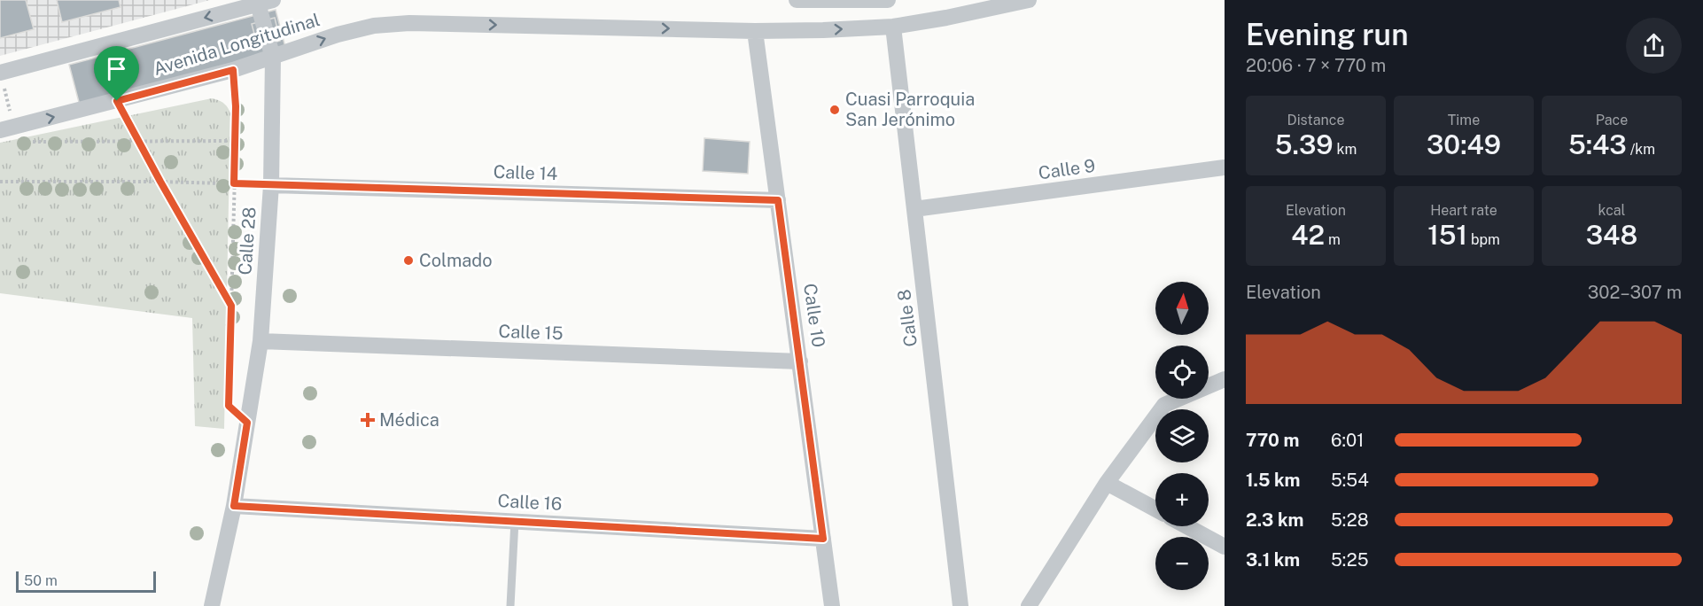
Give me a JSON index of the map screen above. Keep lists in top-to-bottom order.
{
  "streets": {
    "street": [
      "Avenida Longitudinal",
      "Calle 9",
      "Calle 14",
      "Calle 28",
      "Calle 10",
      "Calle 8",
      "Calle 15",
      "Calle 16"
    ]
  },
  "crossings": [
    ["Avenida Longitudinal", "Calle 28"],
    ["Avenida Longitudinal", "Calle 10"],
    ["Avenida Longitudinal", "Calle 8"],
    ["Calle 9", "Calle 8"],
    ["Calle 14", "Calle 28"],
    ["Calle 14", "Calle 10"],
    ["Calle 28", "Calle 15"],
    ["Calle 28", "Calle 16"],
    ["Calle 10", "Calle 15"],
    ["Calle 10", "Calle 16"]
  ],
  "places": {
    "other": ["Cuasi Parroquia San Jerónimo", "Colmado"],
    "health": ["Médica"]
  },
  "scale_bar": "50 m",
  "north": "top",
  "page": {
    "heading": ["Evening run", "20:06 · 7 × 770 m"],
    "stats": [
      ["Distance", "5.39 km"],
      ["Time", "30:49"],
      ["Pace", "5:43 /km"],
      ["Elevation", "42 m"],
      ["Heart rate", "151 bpm"],
      ["kcal", "348"]
    ],
    "chart": ["Elevation", "302–307 m"],
    "map_buttons": ["+", "−"],
    "list": [
      {
        "name": "770 m",
        "note": "6:01"
      },
      {
        "name": "1.5 km",
        "note": "5:54"
      },
      {
        "name": "2.3 km",
        "note": "5:28"
      },
      {
        "name": "3.1 km",
        "note": "5:25"
      }
    ],
    "scale": "50 m"
  }
}
